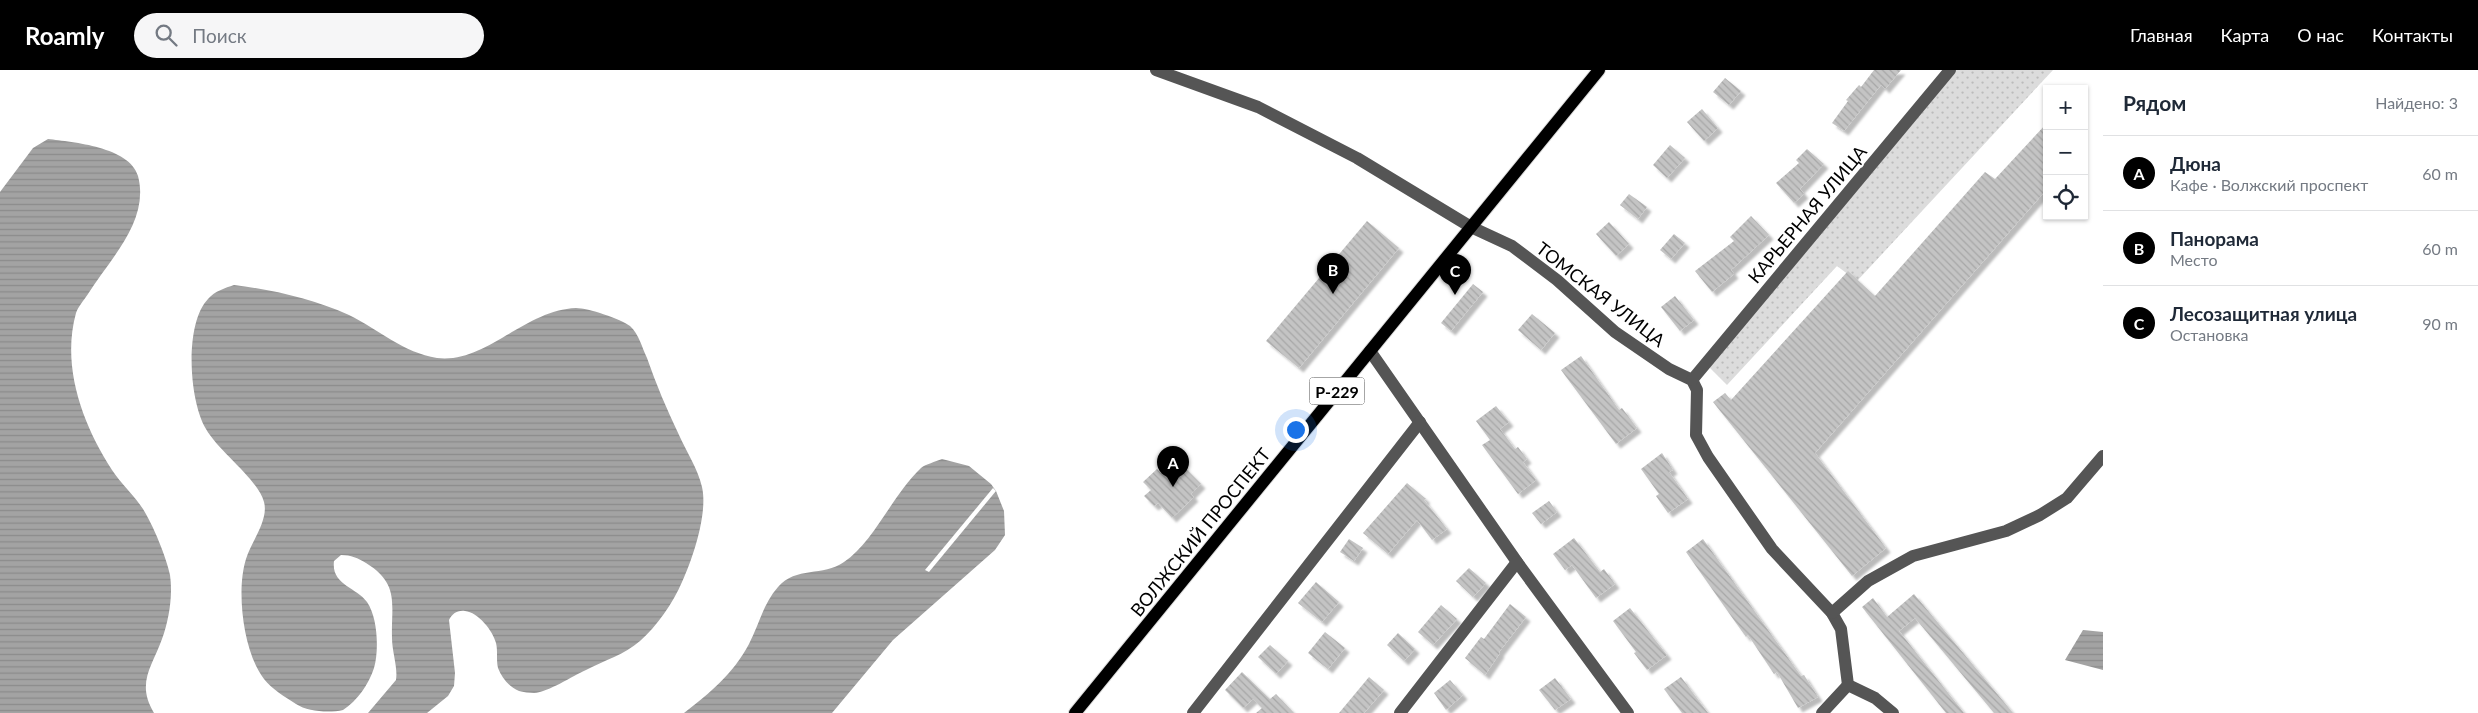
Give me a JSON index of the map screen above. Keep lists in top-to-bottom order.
{
  "streets": {
    "main road": ["Р-229", "ВОЛЖСКИЙ ПРОСПЕКТ"],
    "street": ["КАРЬЕРНАЯ УЛИЦА", "ТОМСКАЯ УЛИЦА"]
  },
  "crossings": [
    ["КАРЬЕРНАЯ УЛИЦА", "ТОМСКАЯ УЛИЦА"],
    ["ТОМСКАЯ УЛИЦА", "ВОЛЖСКИЙ ПРОСПЕКТ"]
  ],
  "page": {
    "header": "Roamly",
    "search": "Поиск",
    "nav": [
      "Главная",
      "Карта",
      "О нас",
      "Контакты"
    ],
    "heading": ["Рядом", "Найдено: 3"],
    "map_buttons": ["+", "−"],
    "list": [
      {
        "mark": "A",
        "name": "Дюна",
        "note": "Кафе · Волжский проспект",
        "value": "60 m"
      },
      {
        "mark": "B",
        "name": "Панорама",
        "note": "Место",
        "value": "60 m"
      },
      {
        "mark": "C",
        "name": "Лесозащитная улица",
        "note": "Остановка",
        "value": "90 m"
      }
    ],
    "pins": ["B", "C", "A"]
  }
}
